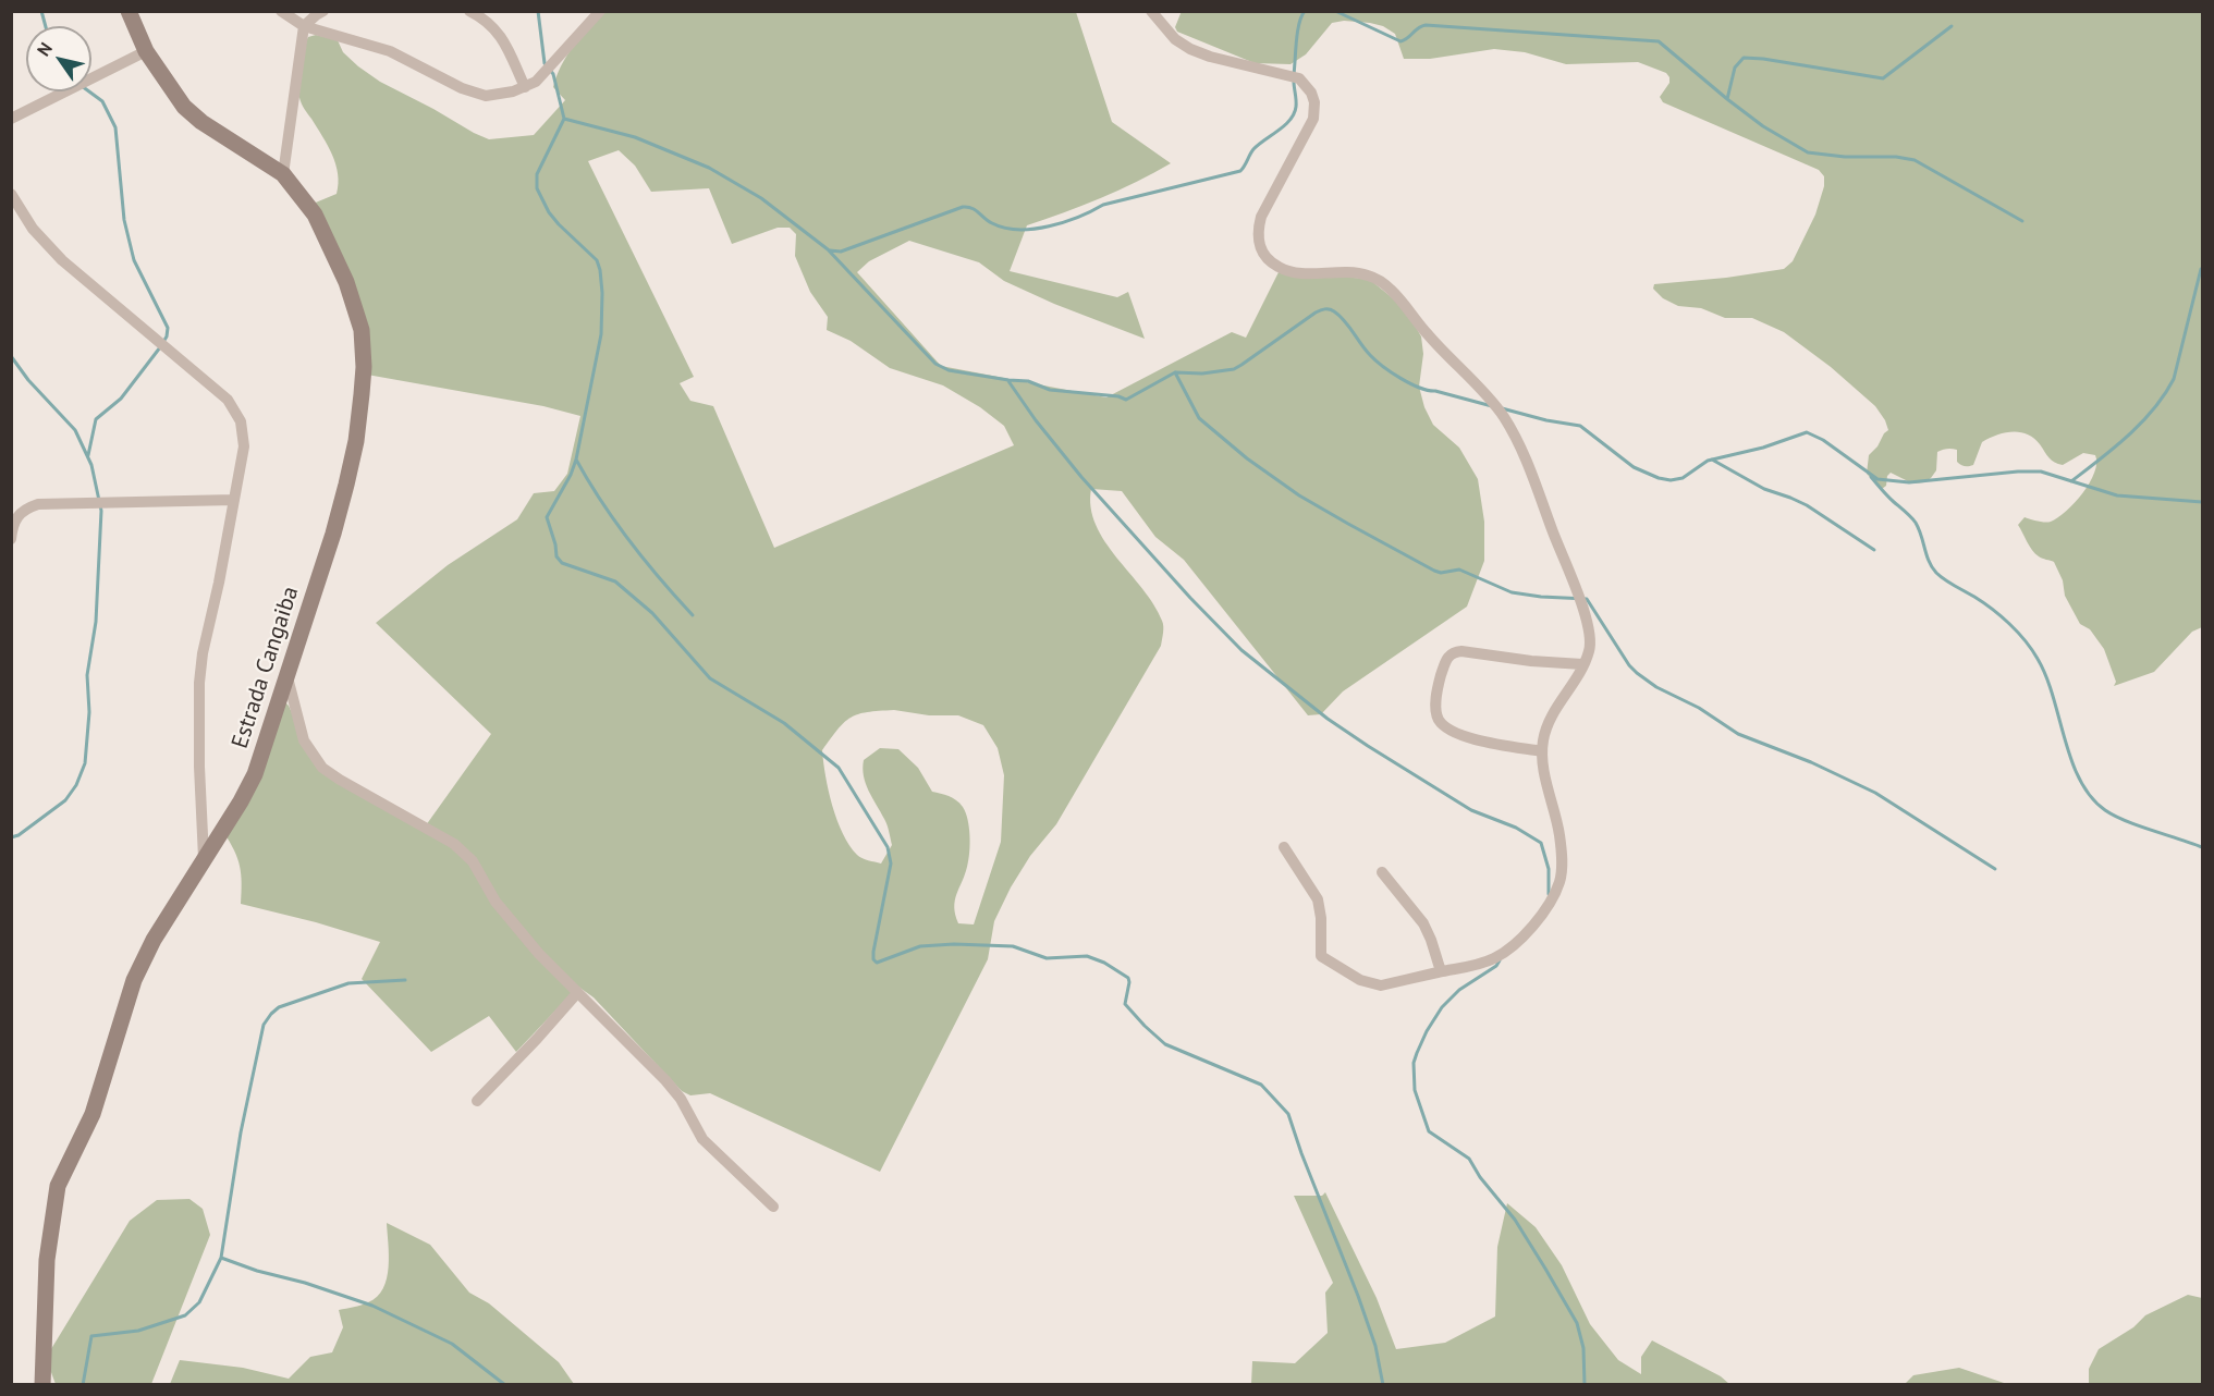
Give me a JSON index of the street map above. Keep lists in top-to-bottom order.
{
  "streets": {
    "street": ["Estrada Cangaiba"]
  },
  "north": "top left"
}
